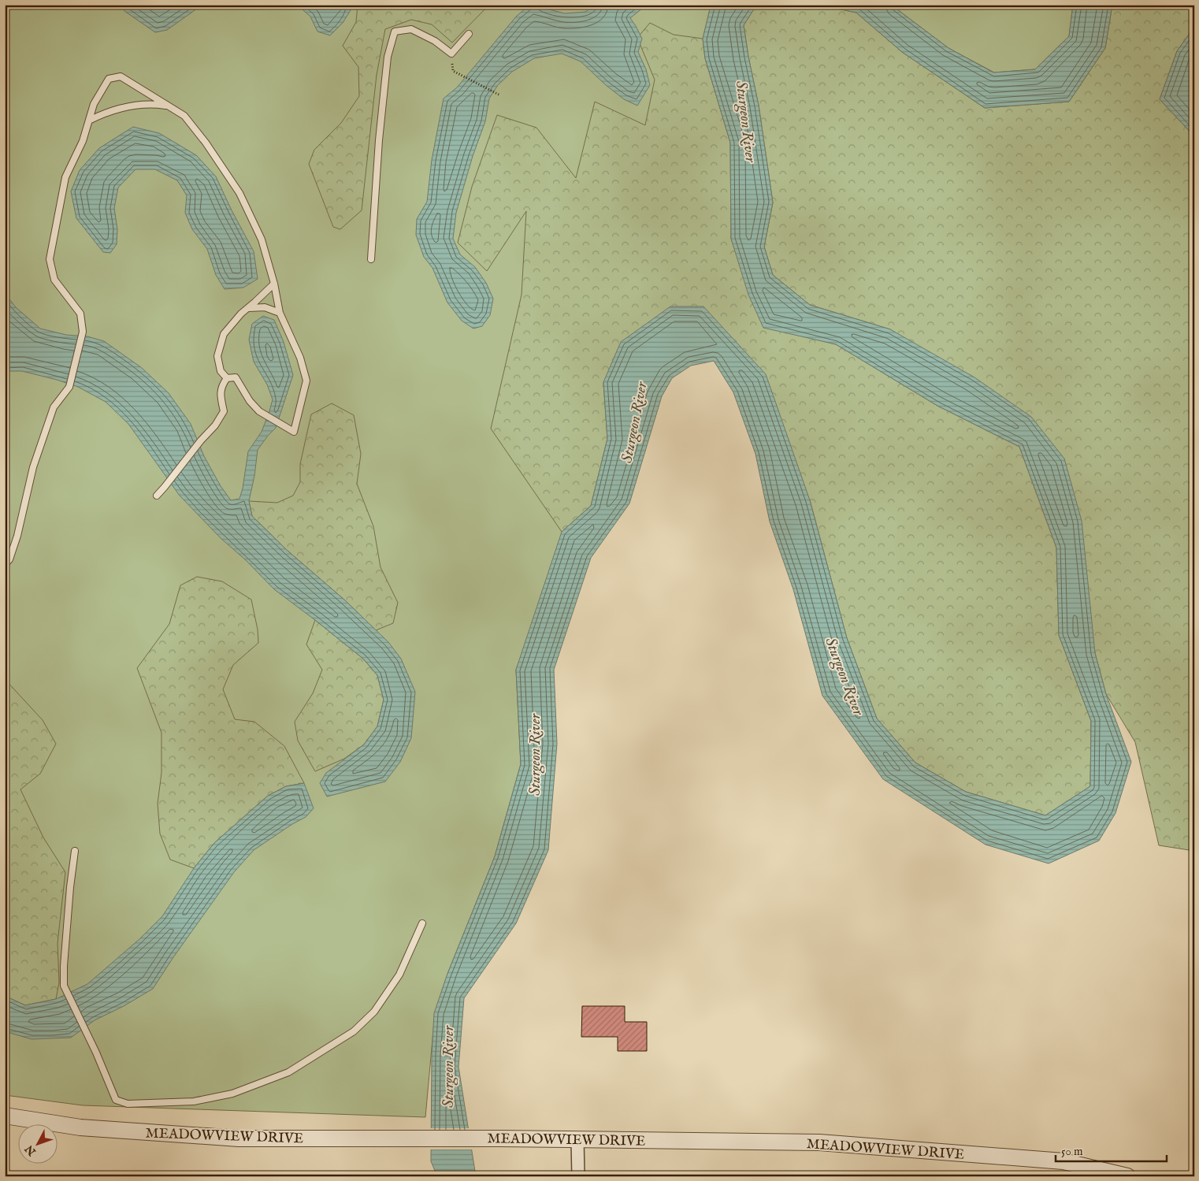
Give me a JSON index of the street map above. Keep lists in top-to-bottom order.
{
  "streets": {
    "street": ["MEADOWVIEW DRIVE"]
  },
  "water": ["Sturgeon River"],
  "scale_bar": "50 m",
  "north": "bottom left"
}
